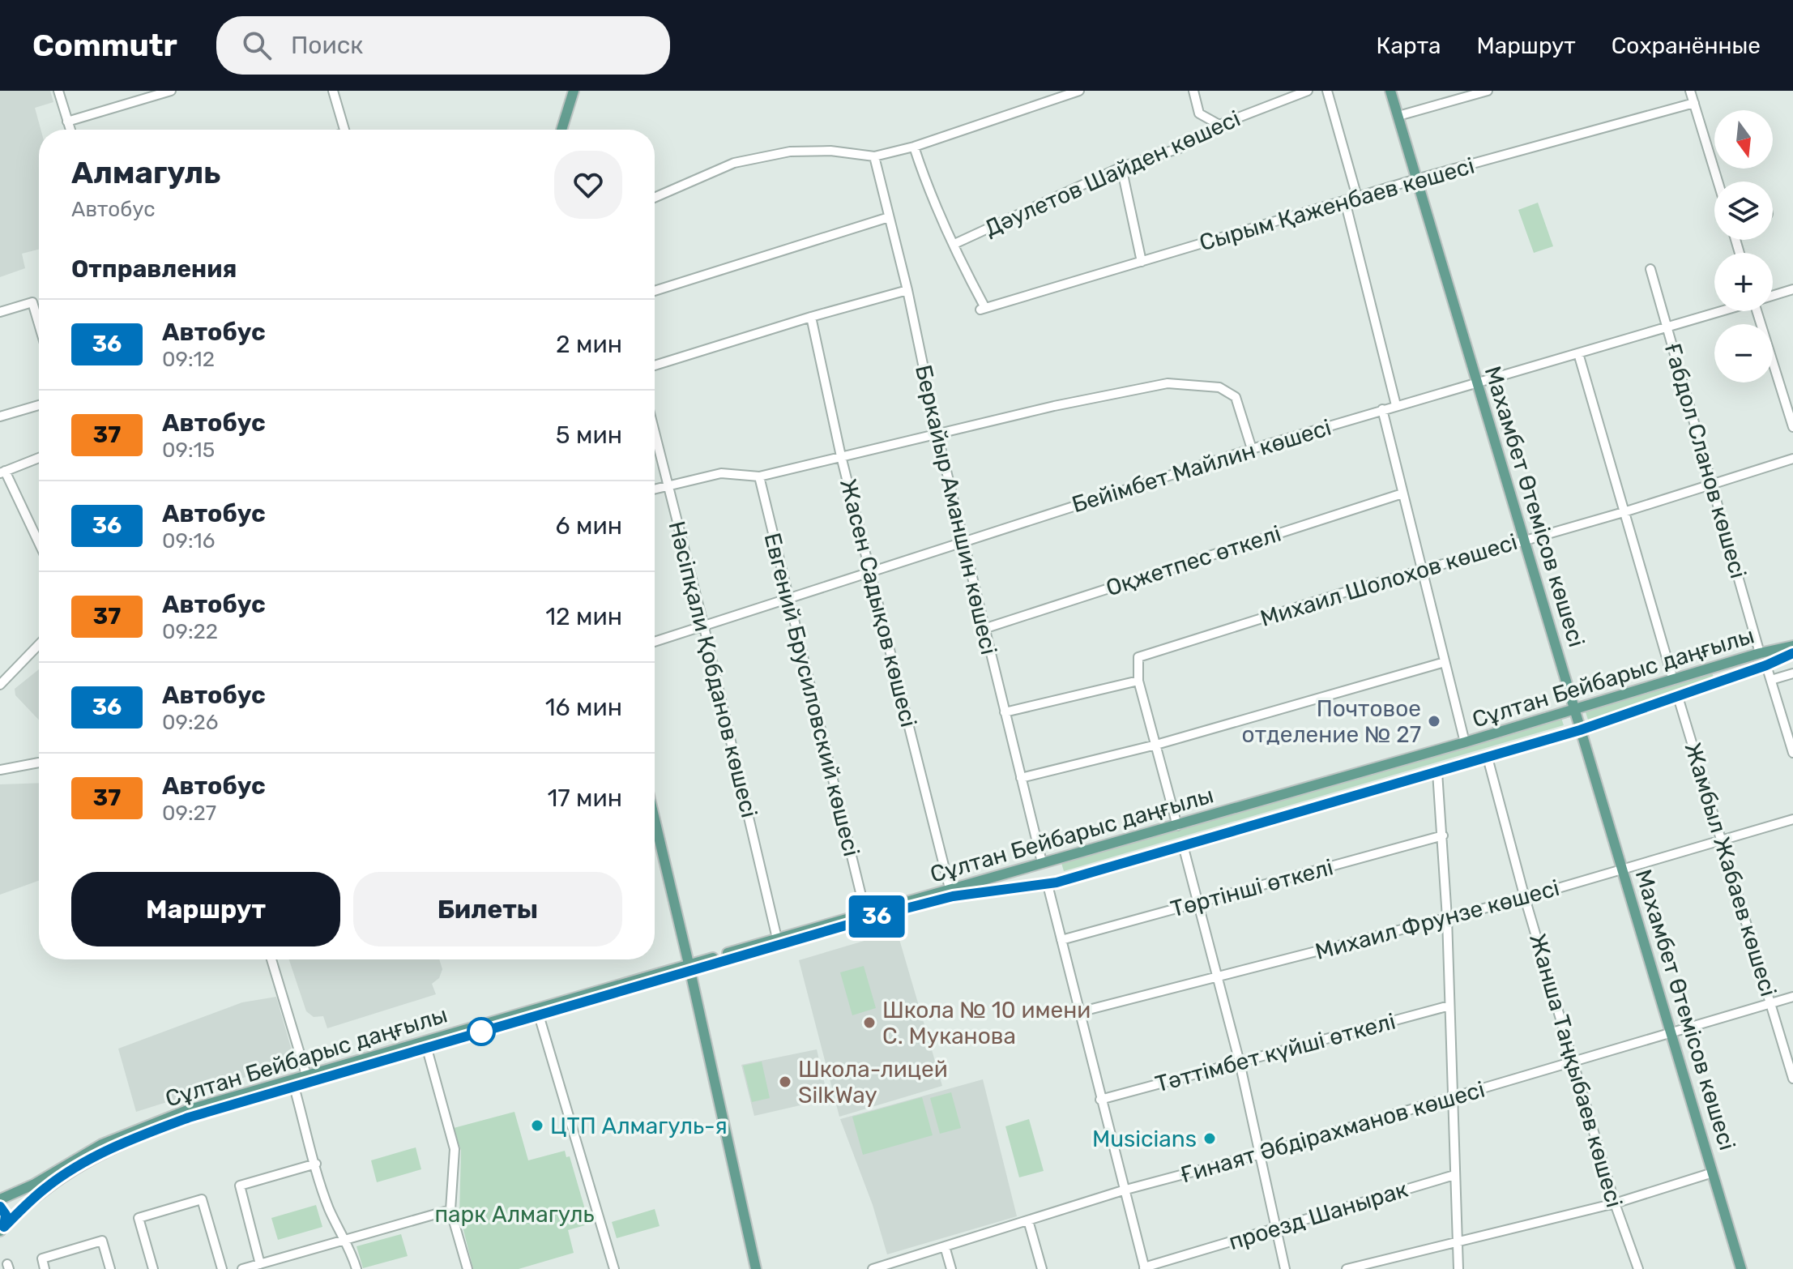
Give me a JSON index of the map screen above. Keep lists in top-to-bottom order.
{
  "streets": {
    "main road": ["Махамбет Өтемісов көшесі", "Сұлтан Бейбарыс даңғылы"],
    "street": [
      "Дәулетов Шайден көшесі",
      "Сырым Қаженбаев көшесі",
      "Ғабдол Сланов көшесі",
      "Бейімбет Майлин көшесі",
      "Беркайыр Аманшин көшесі",
      "Оқжетпес өткелі",
      "Михаил Шолохов көшесі",
      "Жасен Садықов көшесі",
      "Нәсіпқали Қобданов көшесі",
      "Евгений Брусиловский көшесі",
      "Жамбыл Жабаев көшесі",
      "Төртінші өткелі",
      "Михаил Фрунзе көшесі",
      "Тәттімбет күйші өткелі",
      "Жанша Таңқыбаев көшесі",
      "Ғинаят Әбдірахманов көшесі",
      "проезд Шанырак"
    ]
  },
  "crossings": [
    ["Дәулетов Шайден көшесі", "Сырым Қаженбаев көшесі"],
    ["Сырым Қаженбаев көшесі", "Махамбет Өтемісов көшесі"],
    ["Ғабдол Сланов көшесі", "Бейімбет Майлин көшесі"],
    ["Ғабдол Сланов көшесі", "Михаил Шолохов көшесі"],
    ["Ғабдол Сланов көшесі", "Сұлтан Бейбарыс даңғылы"],
    ["Бейімбет Майлин көшесі", "Махамбет Өтемісов көшесі"],
    ["Бейімбет Майлин көшесі", "Беркайыр Аманшин көшесі"],
    ["Бейімбет Майлин көшесі", "Жасен Садықов көшесі"],
    ["Бейімбет Майлин көшесі", "Нәсіпқали Қобданов көшесі"],
    ["Бейімбет Майлин көшесі", "Евгений Брусиловский көшесі"],
    ["Махамбет Өтемісов көшесі", "Михаил Шолохов көшесі"],
    ["Махамбет Өтемісов көшесі", "Сұлтан Бейбарыс даңғылы"],
    ["Махамбет Өтемісов көшесі", "Михаил Фрунзе көшесі"],
    ["Махамбет Өтемісов көшесі", "Ғинаят Әбдірахманов көшесі"],
    ["Беркайыр Аманшин көшесі", "Оқжетпес өткелі"],
    ["Беркайыр Аманшин көшесі", "Сұлтан Бейбарыс даңғылы"],
    ["Жасен Садықов көшесі", "Сұлтан Бейбарыс даңғылы"],
    ["Нәсіпқали Қобданов көшесі", "Сұлтан Бейбарыс даңғылы"],
    ["Сұлтан Бейбарыс даңғылы", "Евгений Брусиловский көшесі"],
    ["Сұлтан Бейбарыс даңғылы", "Жамбыл Жабаев көшесі"],
    ["Сұлтан Бейбарыс даңғылы", "Жанша Таңқыбаев көшесі"],
    ["Жамбыл Жабаев көшесі", "Михаил Фрунзе көшесі"],
    ["Жамбыл Жабаев көшесі", "Ғинаят Әбдірахманов көшесі"],
    ["Михаил Фрунзе көшесі", "Жанша Таңқыбаев көшесі"],
    ["Жанша Таңқыбаев көшесі", "Ғинаят Әбдірахманов көшесі"]
  ],
  "parks": ["парк Алмагуль"],
  "places": [
    "Почтовое отделение № 27",
    "Школа № 10 имени С. Муканова",
    "Школа-лицей SilkWay",
    "ЦТП Алмагуль-я",
    "Musicians"
  ],
  "lines": ["bus line 36"],
  "north": "bottom",
  "page": {
    "header": "Commutr",
    "search": "Поиск",
    "nav": ["Карта", "Маршрут", "Сохранённые"],
    "on_map": "36",
    "map_buttons": ["+", "−"],
    "heading": [
      ["Алмагуль", "Автобус"],
      "Отправления"
    ],
    "list": [
      {
        "mark": "36",
        "name": "Автобус",
        "note": "09:12",
        "value": "2 мин"
      },
      {
        "mark": "37",
        "name": "Автобус",
        "note": "09:15",
        "value": "5 мин"
      },
      {
        "mark": "36",
        "name": "Автобус",
        "note": "09:16",
        "value": "6 мин"
      },
      {
        "mark": "37",
        "name": "Автобус",
        "note": "09:22",
        "value": "12 мин"
      },
      {
        "mark": "36",
        "name": "Автобус",
        "note": "09:26",
        "value": "16 мин"
      },
      {
        "mark": "37",
        "name": "Автобус",
        "note": "09:27",
        "value": "17 мин"
      }
    ],
    "buttons": ["Маршрут", "Билеты"]
  }
}
